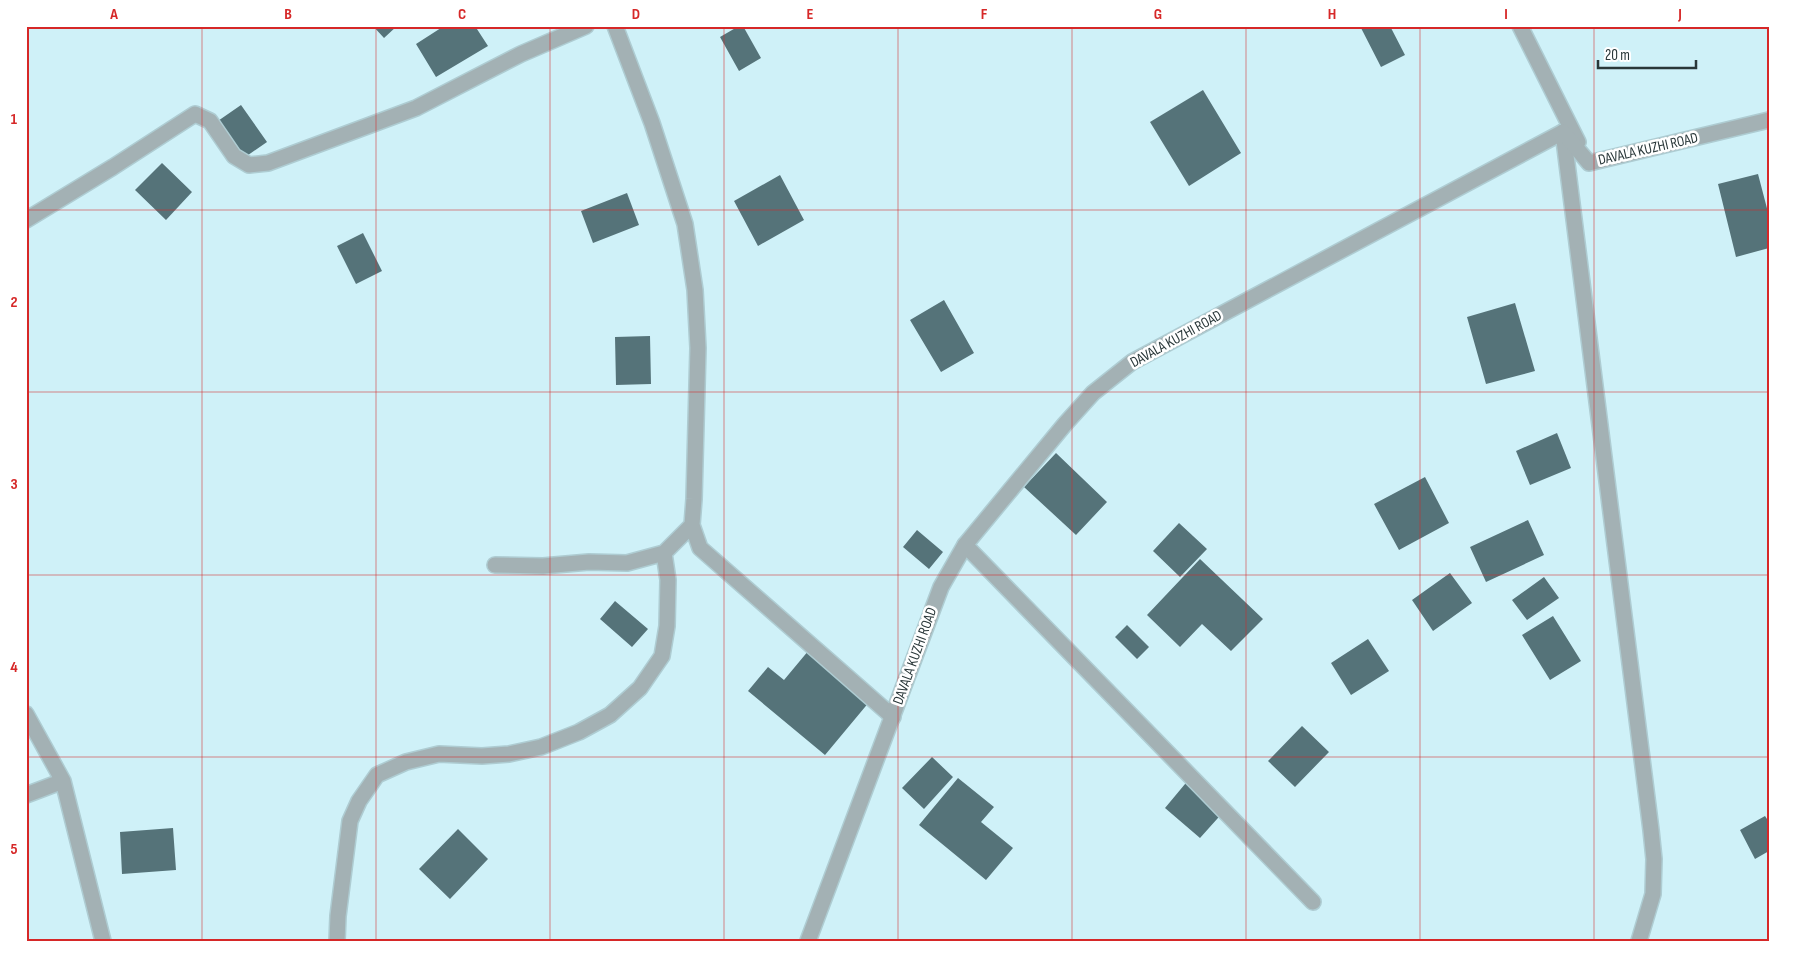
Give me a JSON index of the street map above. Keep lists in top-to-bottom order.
{
  "streets": {
    "street": ["DAVALA KUZHI ROAD"]
  },
  "scale_bar": "20 m",
  "grid": {
    "columns": [
      "A",
      "B",
      "C",
      "D",
      "E",
      "F",
      "G",
      "H",
      "I",
      "J"
    ],
    "rows": [
      "1",
      "2",
      "3",
      "4",
      "5"
    ]
  }
}
